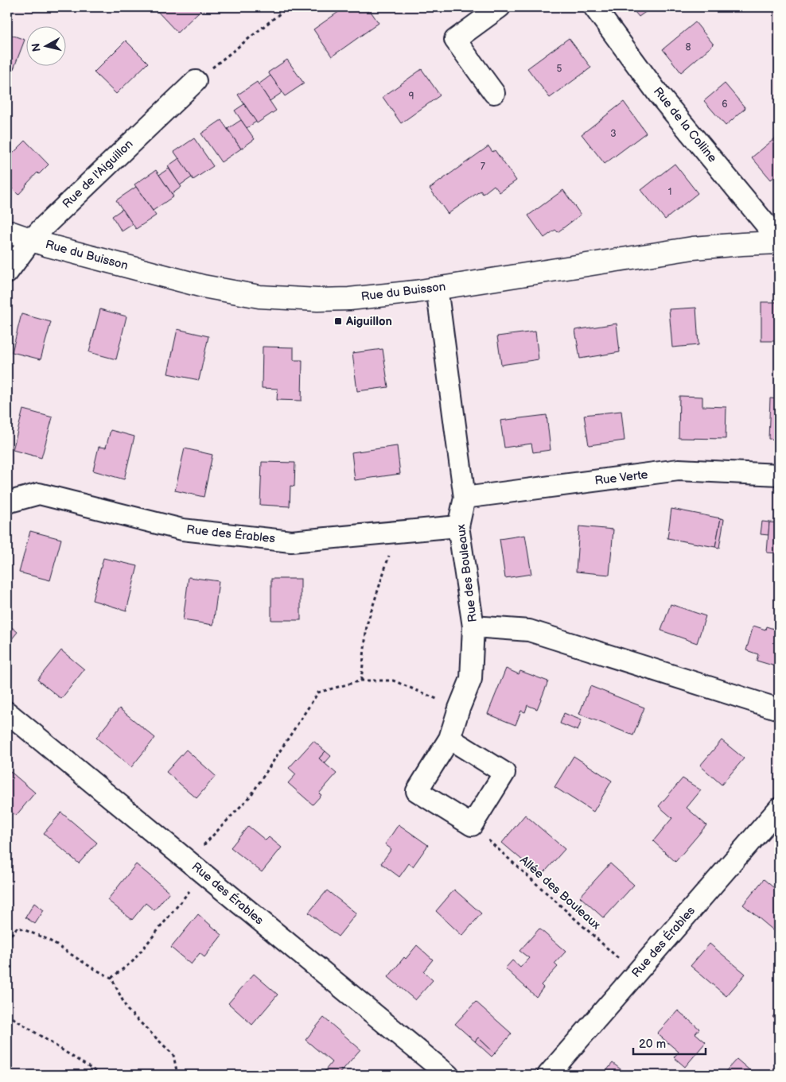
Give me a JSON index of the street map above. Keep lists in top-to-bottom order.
{
  "streets": {
    "street": [
      "Rue de la Colline",
      "Rue de l'Aiguillon",
      "Rue du Buisson",
      "Rue Verte",
      "Rue des Érables",
      "Rue des Bouleaux"
    ],
    "path": ["Allée des Bouleaux"]
  },
  "crossings": [
    ["Rue de la Colline", "Rue du Buisson"],
    ["Rue de l'Aiguillon", "Rue du Buisson"],
    ["Rue du Buisson", "Rue des Bouleaux"],
    ["Rue Verte", "Rue des Bouleaux"],
    ["Rue des Érables", "Rue des Bouleaux"],
    ["Rue des Érables", "Allée des Bouleaux"],
    ["Rue des Bouleaux", "Allée des Bouleaux"]
  ],
  "places": {
    "transit": ["Aiguillon"]
  },
  "house_numbers": [
    "8",
    "5",
    "9",
    "6",
    "3",
    "7",
    "1"
  ],
  "scale_bar": "20 m",
  "north": "left"
}
